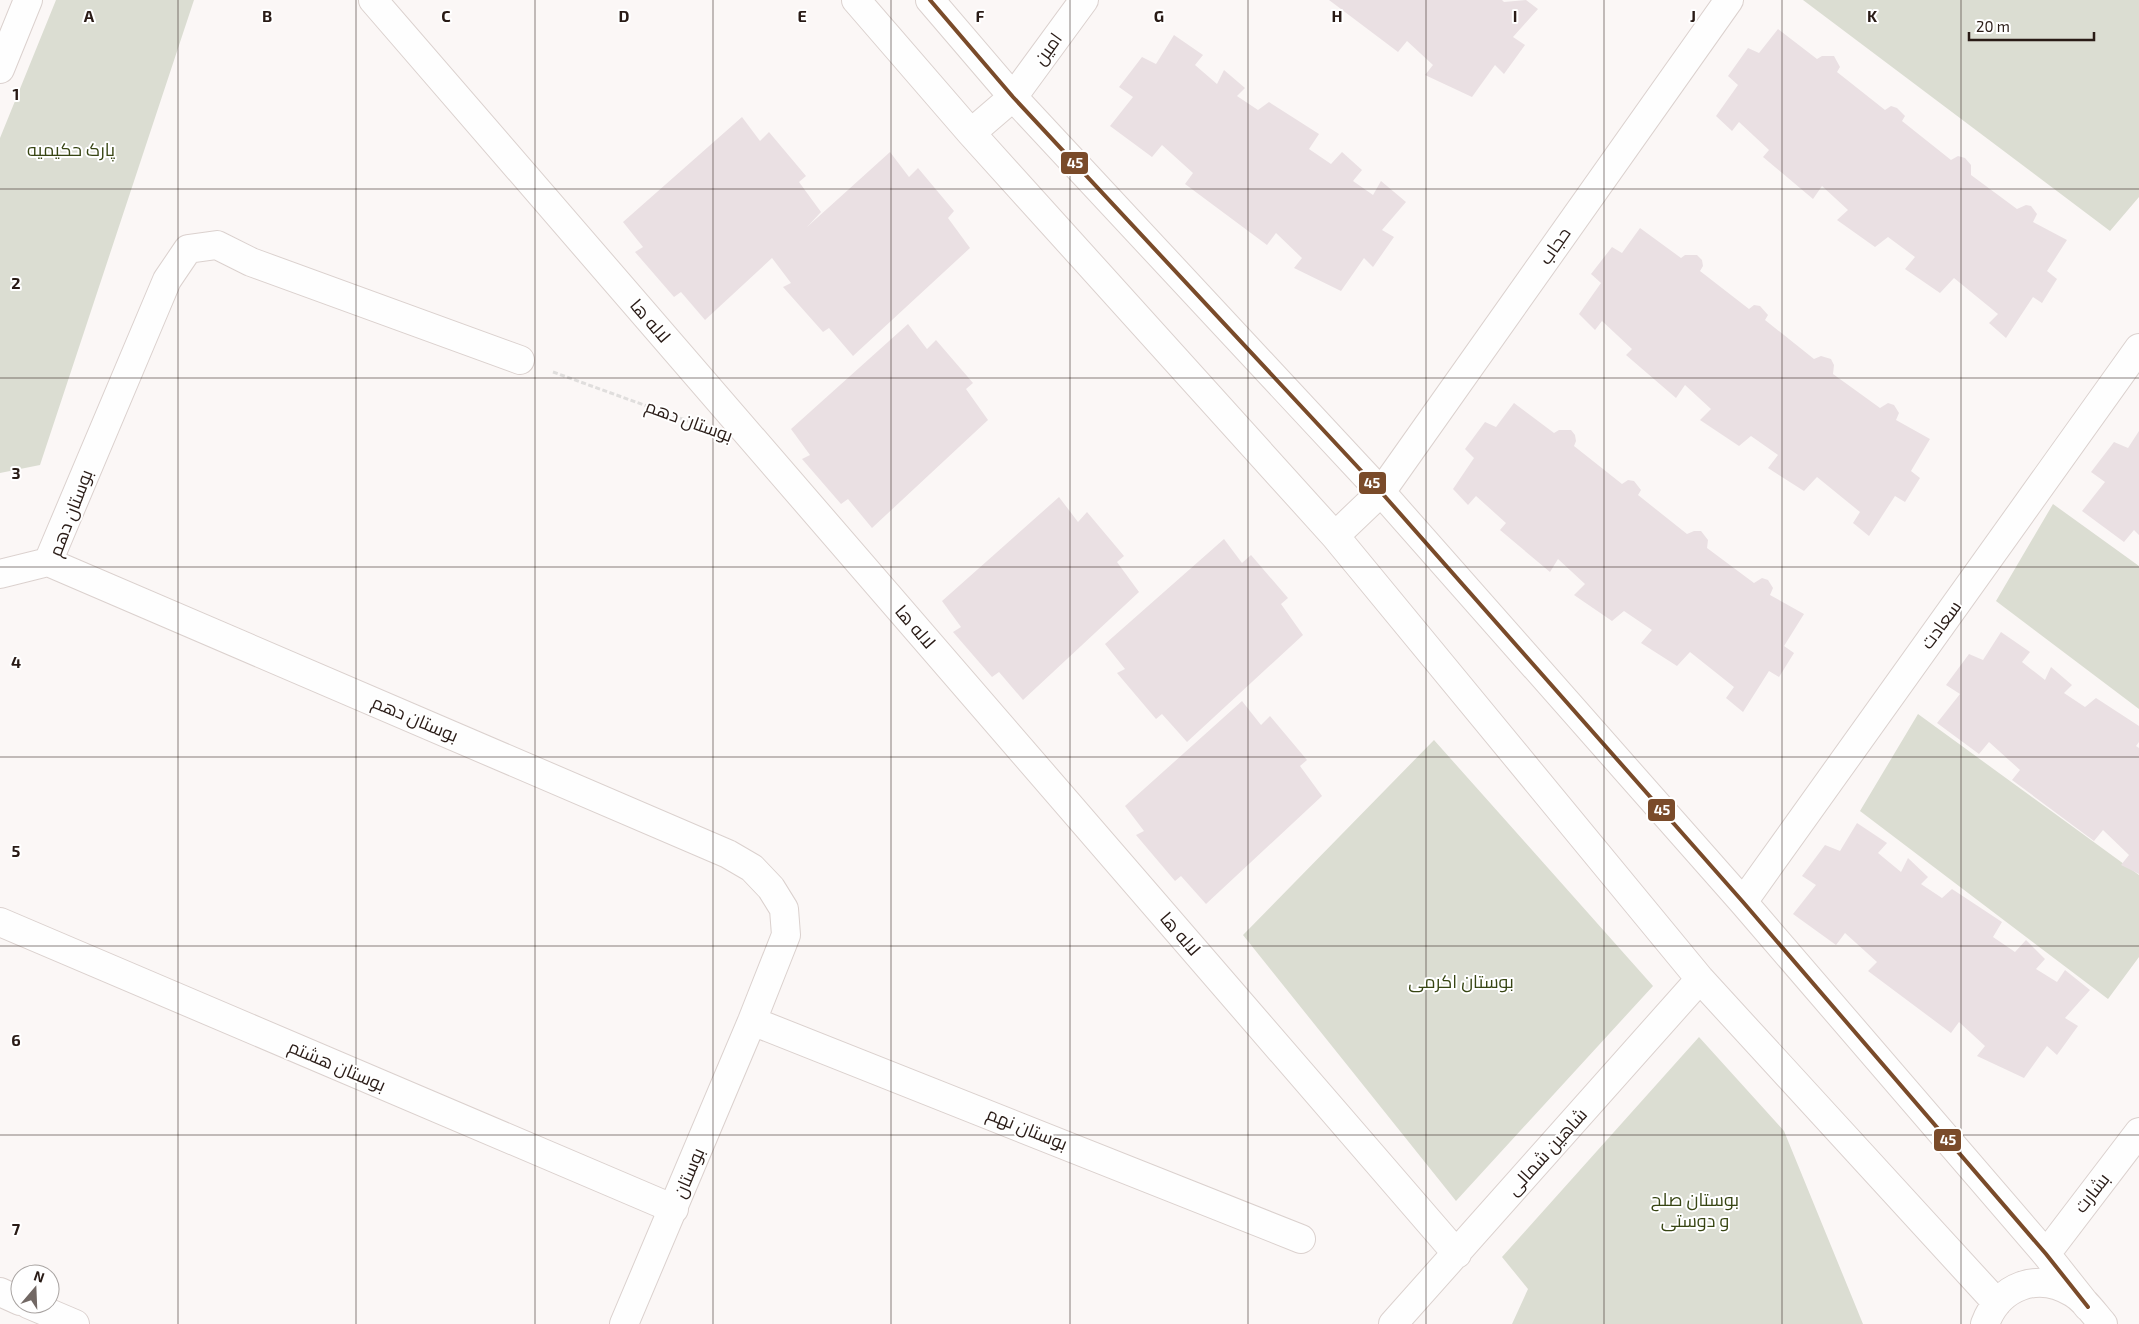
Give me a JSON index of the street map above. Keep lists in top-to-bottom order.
{
  "streets": {
    "street": [
      "امین",
      "حجاب",
      "لاله ها",
      "بوستان دهم",
      "سعادت",
      "بوستان هشتم",
      "بوستان نهم",
      "شاهین شمالی",
      "بوستان",
      "بشارت"
    ]
  },
  "crossings": [
    ["لاله ها", "شاهین شمالی"],
    ["بوستان دهم", "بوستان نهم"],
    ["بوستان دهم", "بوستان"],
    ["بوستان هشتم", "بوستان"],
    ["بوستان نهم", "بوستان"]
  ],
  "parks": ["پارک حکیمیه", "بوستان اکرمی", "بوستان صلح و دوستی"],
  "lines": ["transit line 45"],
  "scale_bar": "20 m",
  "north": "top",
  "grid": {
    "columns": [
      "A",
      "B",
      "C",
      "D",
      "E",
      "F",
      "G",
      "H",
      "I",
      "J",
      "K"
    ],
    "rows": [
      "1",
      "2",
      "3",
      "4",
      "5",
      "6",
      "7"
    ]
  }
}
